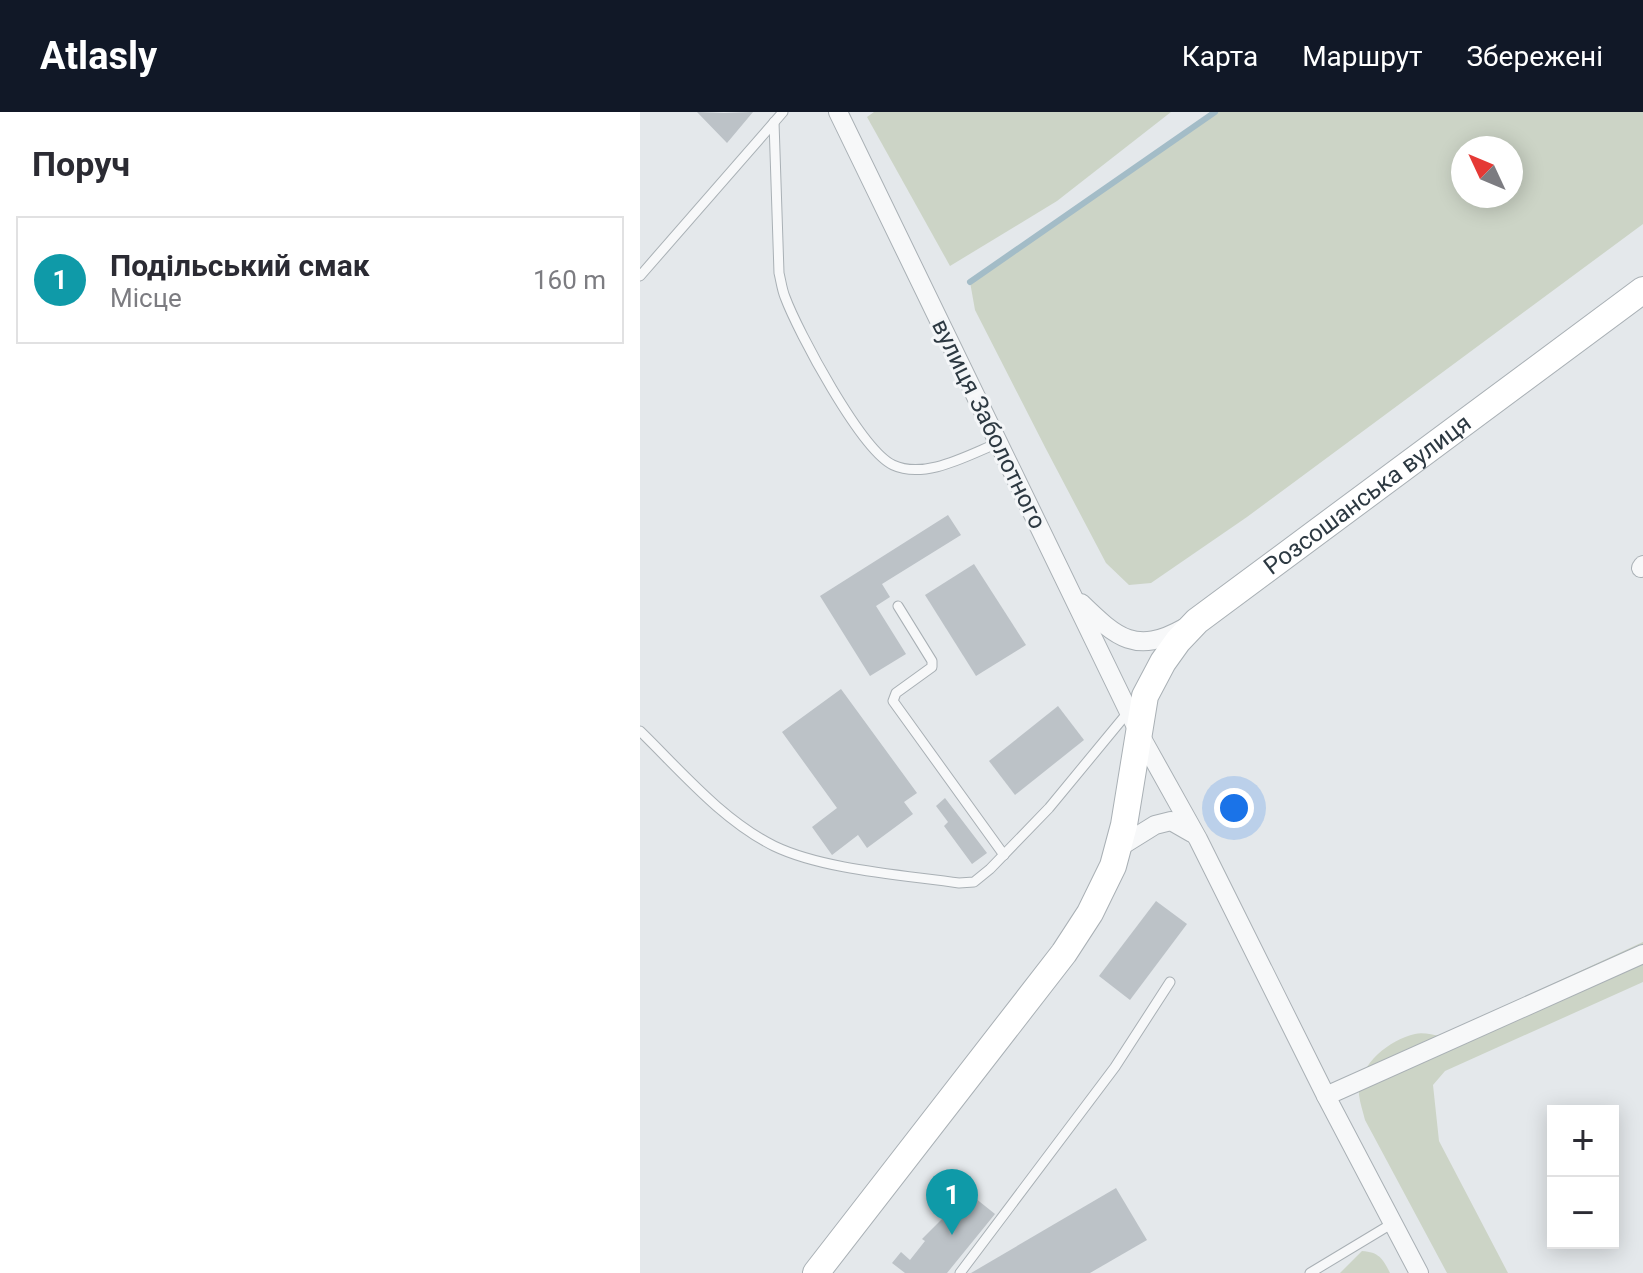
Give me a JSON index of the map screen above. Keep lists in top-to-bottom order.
{
  "streets": {
    "street": ["вулиця Заболотного", "Розсошанська вулиця"]
  },
  "crossings": [
    ["вулиця Заболотного", "Розсошанська вулиця"]
  ],
  "north": "top left",
  "page": {
    "header": "Atlasly",
    "nav": ["Карта", "Маршрут", "Збережені"],
    "heading": "Поруч",
    "list": [
      {
        "mark": "1",
        "name": "Подільський смак",
        "note": "Місце",
        "value": "160 m"
      }
    ],
    "map_buttons": ["+", "−"],
    "pins": "1"
  }
}
